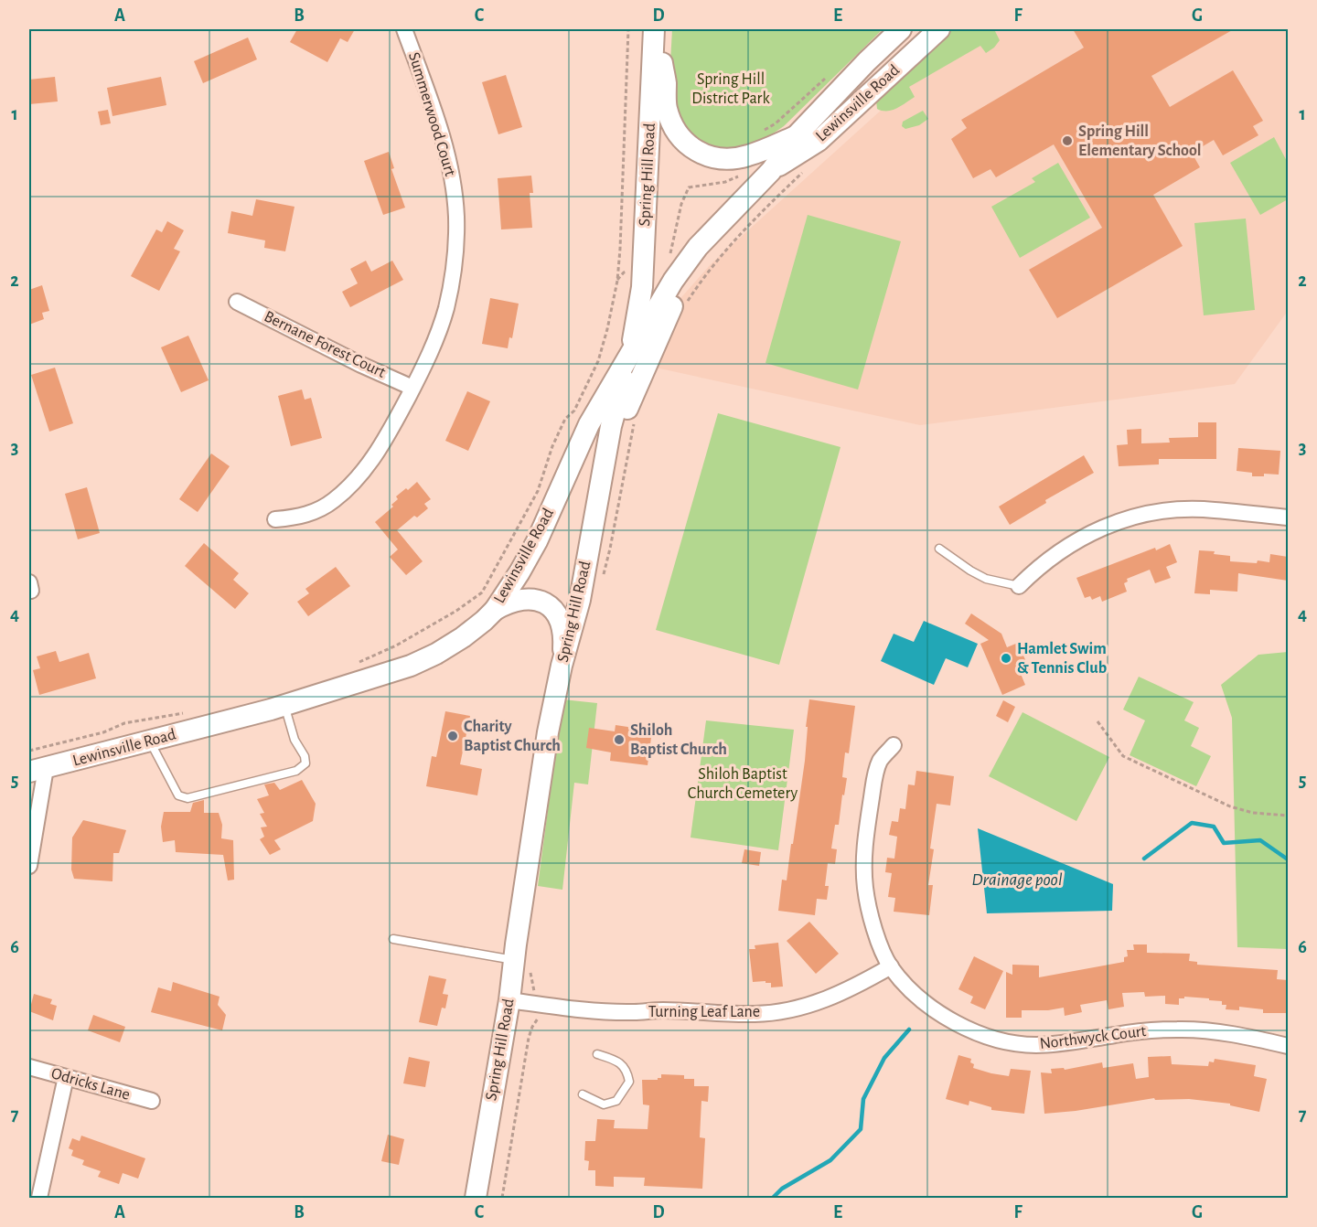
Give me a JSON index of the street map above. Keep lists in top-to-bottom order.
{
  "streets": {
    "main road": ["Lewinsville Road", "Spring Hill Road"],
    "street": [
      "Summerwood Court",
      "Bernane Forest Court",
      "Turning Leaf Lane",
      "Northwyck Court",
      "Odricks Lane"
    ]
  },
  "crossings": [
    ["Lewinsville Road", "Spring Hill Road"],
    ["Summerwood Court", "Bernane Forest Court"],
    ["Spring Hill Road", "Turning Leaf Lane"],
    ["Turning Leaf Lane", "Northwyck Court"]
  ],
  "water": ["Drainage pool"],
  "parks": ["Spring Hill District Park", "Shiloh Baptist Church Cemetery"],
  "places": [
    "Spring Hill Elementary School",
    "Hamlet Swim & Tennis Club",
    "Charity Baptist Church",
    "Shiloh Baptist Church"
  ],
  "grid": {
    "columns": [
      "A",
      "B",
      "C",
      "D",
      "E",
      "F",
      "G"
    ],
    "rows": [
      "1",
      "2",
      "3",
      "4",
      "5",
      "6",
      "7"
    ]
  }
}
